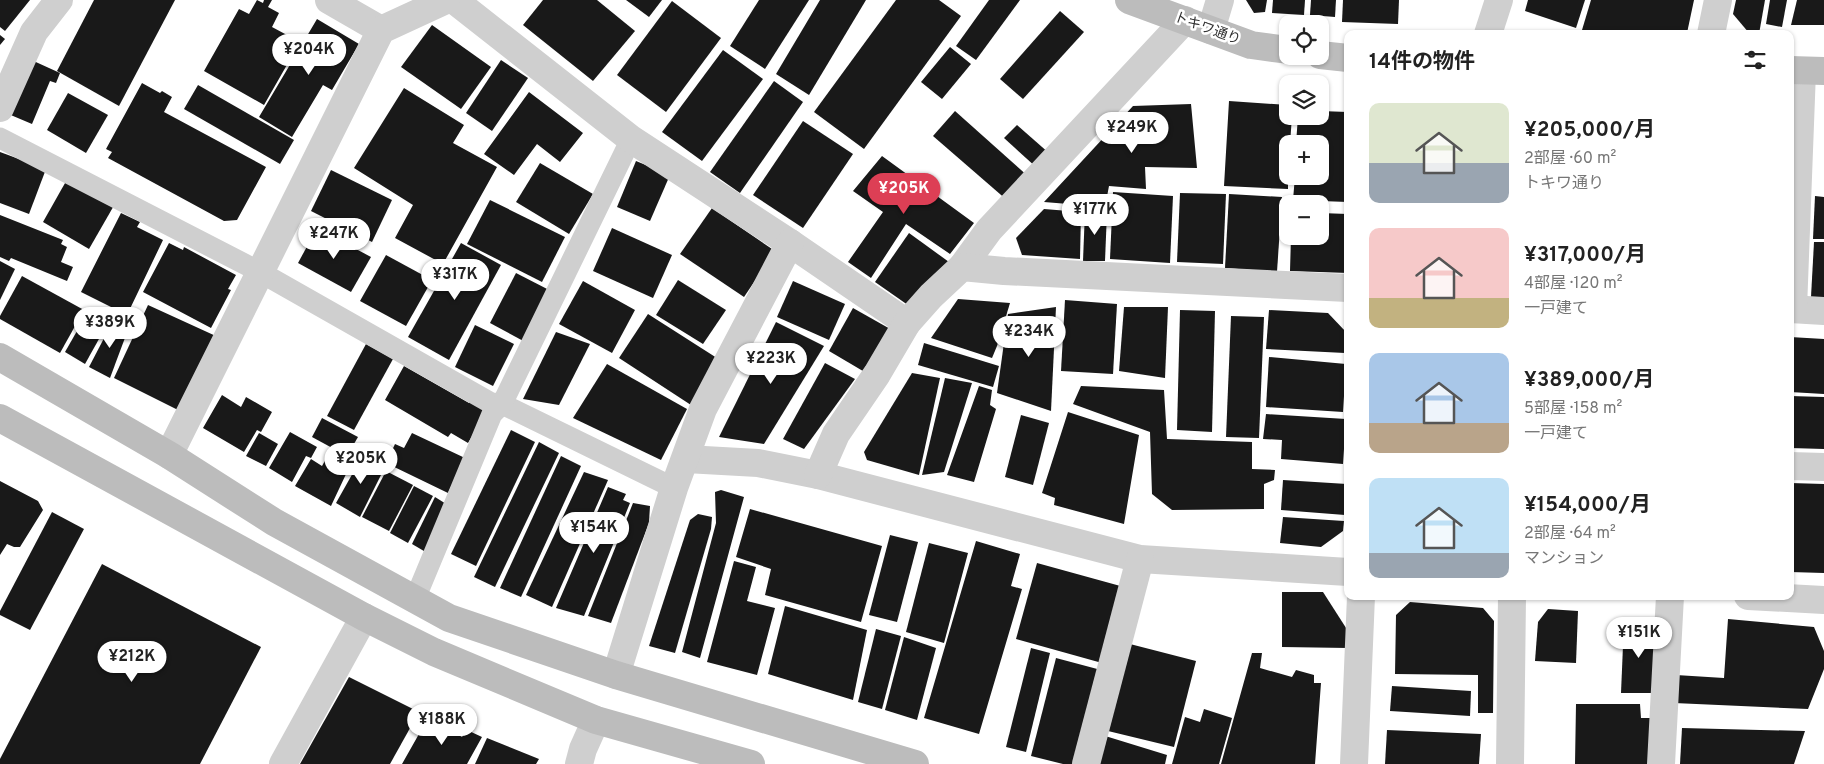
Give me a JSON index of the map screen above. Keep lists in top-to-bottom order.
{
  "streets": {
    "street": ["トキワ通り"]
  },
  "page": {
    "map_buttons": ["+", "−"],
    "heading": "14件の物件",
    "price": [
      "¥204K",
      "¥249K",
      "¥205K",
      "¥177K",
      "¥247K",
      "¥317K",
      "¥389K",
      "¥234K",
      "¥223K",
      "¥205K",
      "¥154K",
      "¥151K",
      "¥212K",
      "¥188K"
    ],
    "list": [
      {
        "name": "¥205,000/月",
        "note": "2部屋 · 60 m² · トキワ通り"
      },
      {
        "name": "¥317,000/月",
        "note": "4部屋 · 120 m² · 一戸建て"
      },
      {
        "name": "¥389,000/月",
        "note": "5部屋 · 158 m² · 一戸建て"
      },
      {
        "name": "¥154,000/月",
        "note": "2部屋 · 64 m² · マンション"
      }
    ]
  }
}
